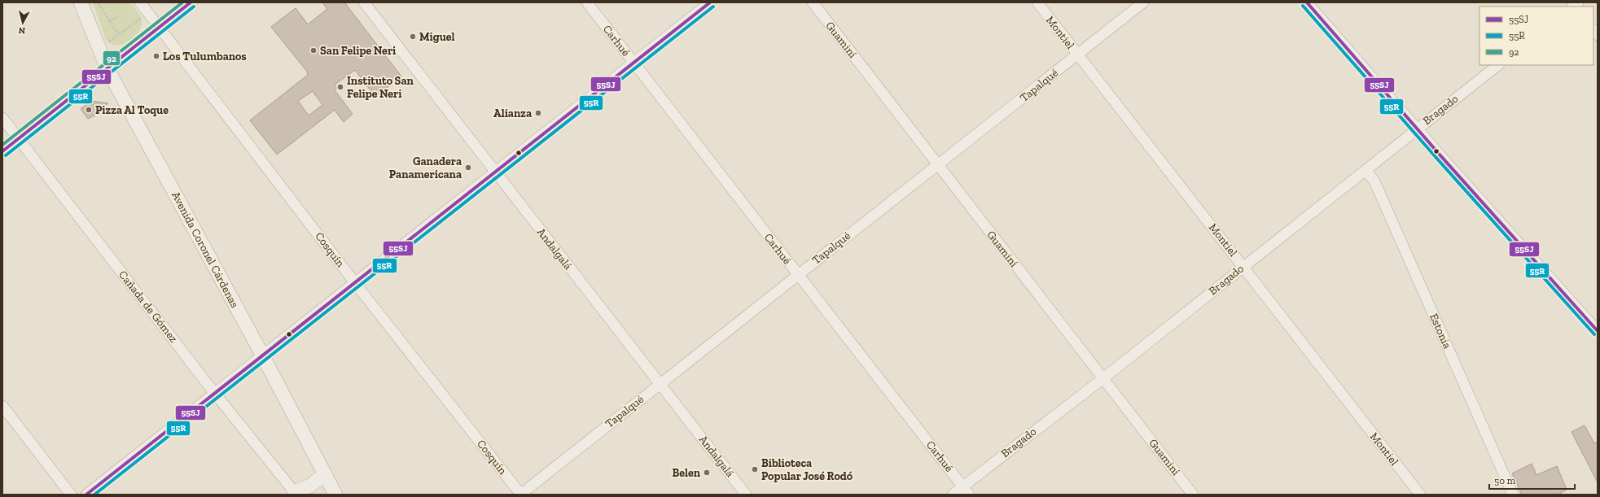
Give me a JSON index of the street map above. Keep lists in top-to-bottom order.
{
  "streets": {
    "street": [
      "Montiel",
      "Guaminí",
      "Carhué",
      "Tapalqué",
      "Bragado",
      "Andalgalá",
      "Avenida Coronel Cárdenas",
      "Cosquín",
      "Cañada de Gómez",
      "Estonia"
    ]
  },
  "crossings": [
    ["Montiel", "Tapalqué"],
    ["Montiel", "Bragado"],
    ["Guaminí", "Tapalqué"],
    ["Guaminí", "Bragado"],
    ["Carhué", "Tapalqué"],
    ["Carhué", "Bragado"],
    ["Tapalqué", "Andalgalá"],
    ["Tapalqué", "Cosquín"],
    ["Bragado", "Estonia"]
  ],
  "places": [
    "Miguel",
    "San Felipe Neri",
    "Los Tulumbanos",
    "Instituto San Felipe Neri",
    "Pizza Al Toque",
    "Alianza",
    "Ganadera Panamericana",
    "Biblioteca Popular José Rodó",
    "Belen"
  ],
  "lines": ["transit line 55SJ", "transit line 92", "transit line 55R"],
  "legend": ["55SJ", "55R", "92"],
  "scale_bar": "50 m",
  "north": "bottom"
}
